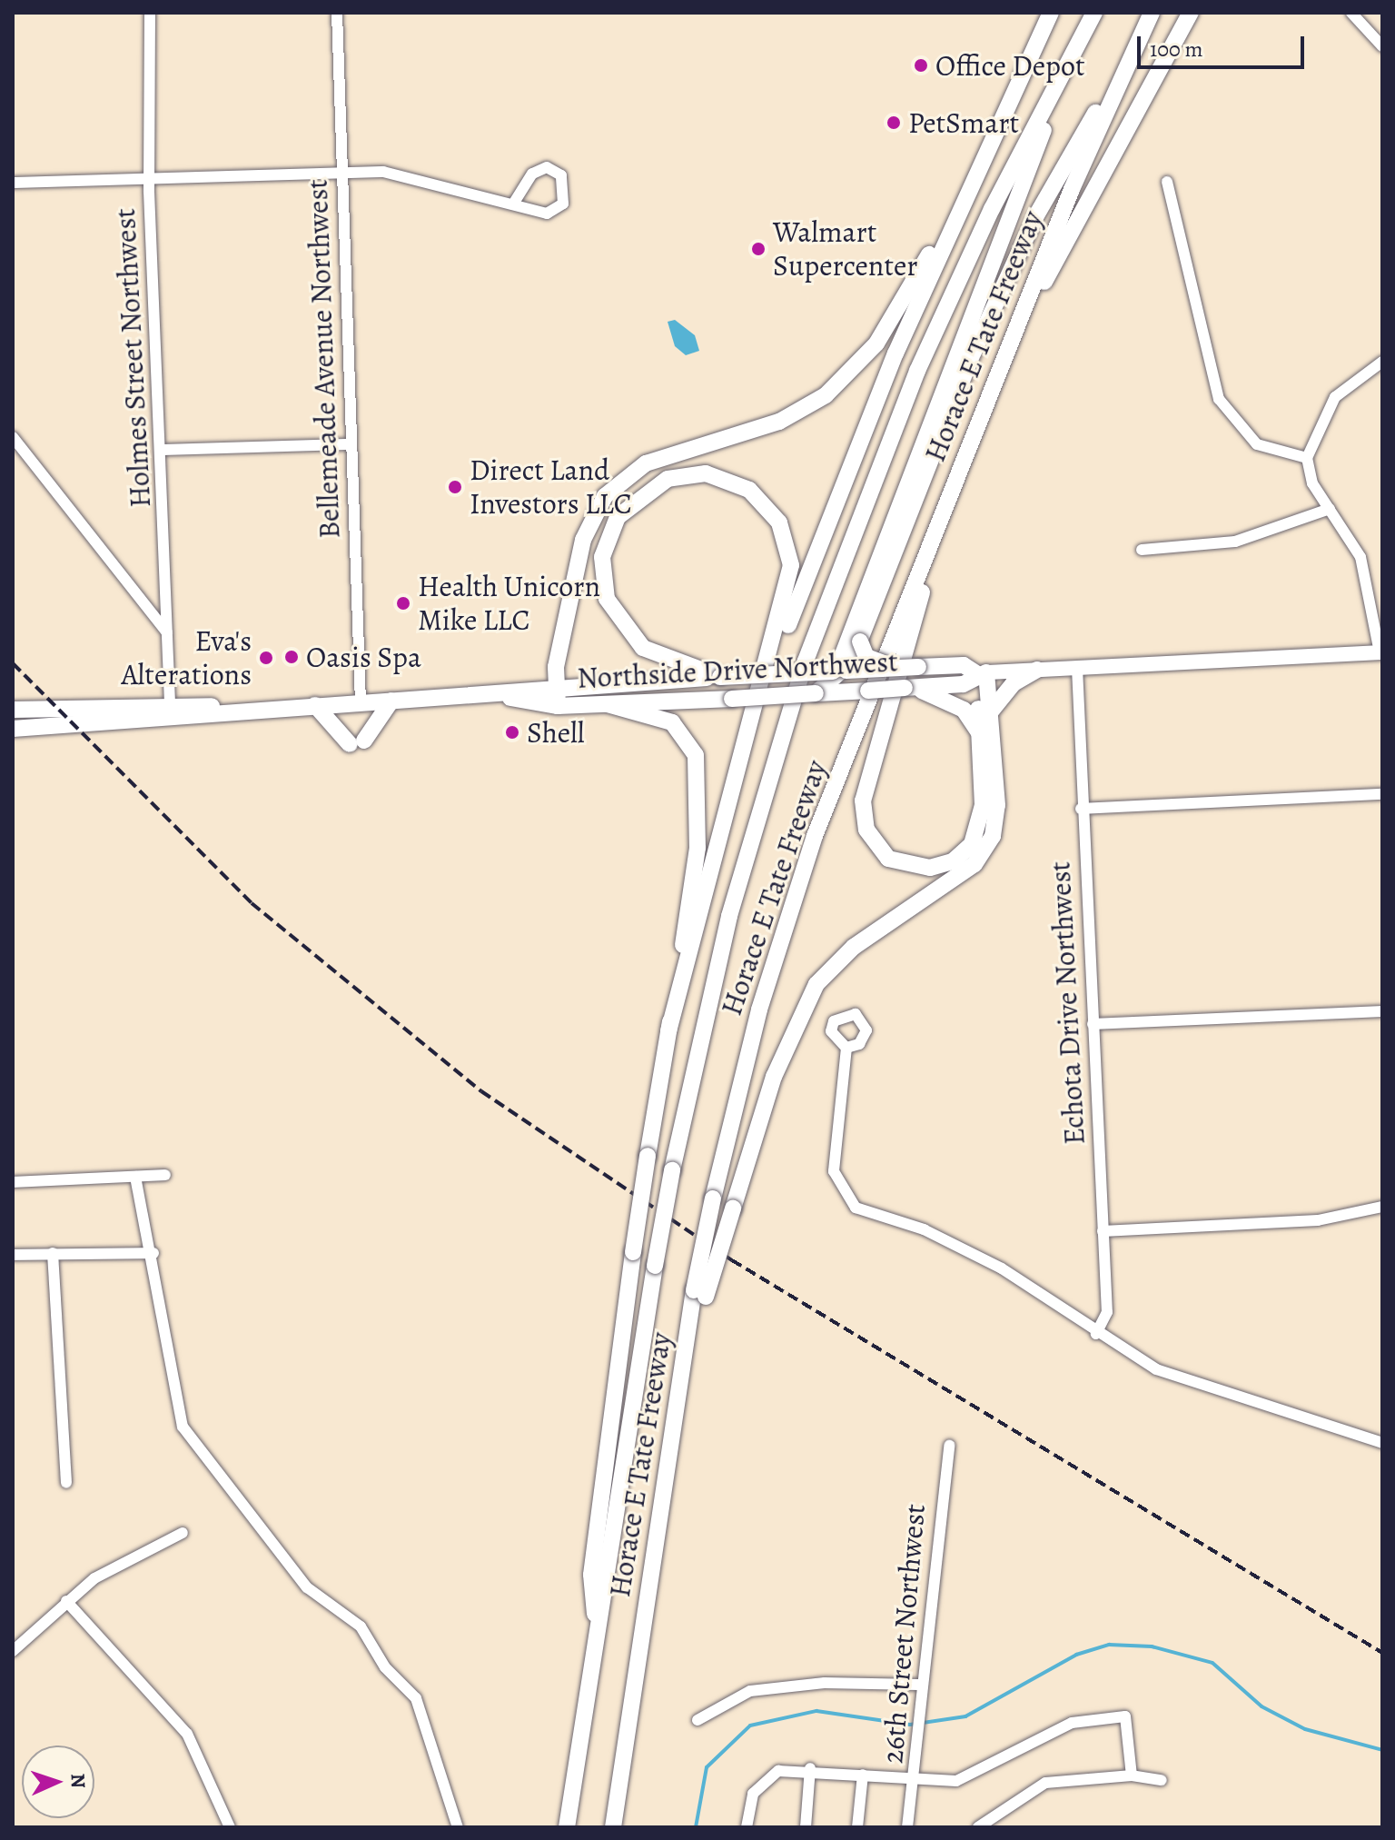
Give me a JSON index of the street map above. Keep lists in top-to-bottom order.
{
  "streets": {
    "highway": ["Horace E Tate Freeway", "Northside Drive Northwest"],
    "street": [
      "Holmes Street Northwest",
      "Bellemeade Avenue Northwest",
      "Echota Drive Northwest",
      "26th Street Northwest"
    ]
  },
  "crossings": [
    ["Holmes Street Northwest", "Northside Drive Northwest"],
    ["Bellemeade Avenue Northwest", "Northside Drive Northwest"],
    ["Northside Drive Northwest", "Echota Drive Northwest"]
  ],
  "places": [
    "Office Depot",
    "PetSmart",
    "Walmart Supercenter",
    "Direct Land Investors LLC",
    "Health Unicorn Mike LLC",
    "Oasis Spa",
    "Eva's Alterations",
    "Shell"
  ],
  "scale_bar": "100 m",
  "north": "right"
}
